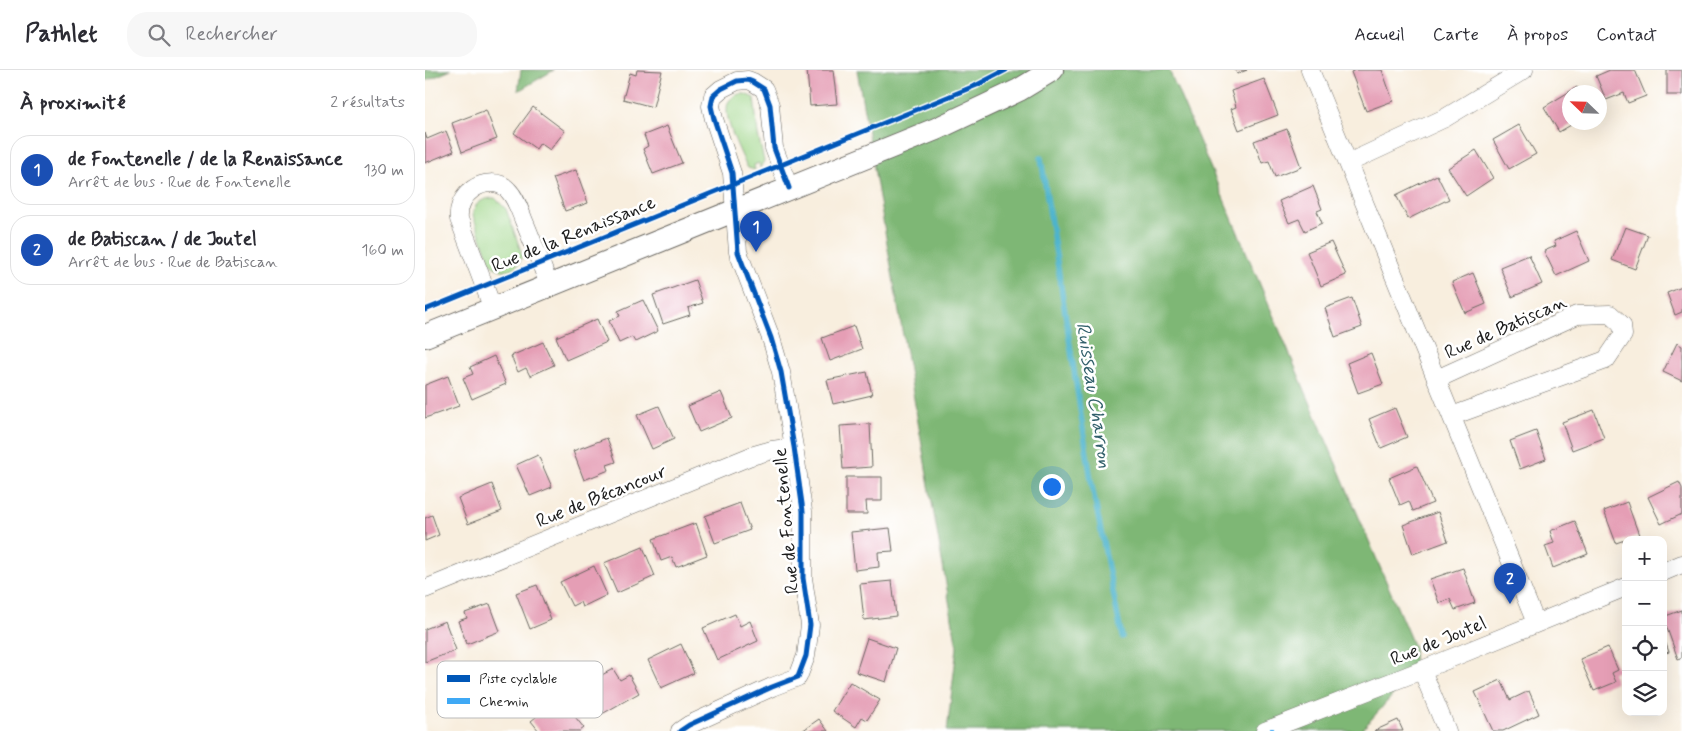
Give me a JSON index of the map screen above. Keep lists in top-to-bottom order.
{
  "streets": {
    "street": [
      "Rue de la Renaissance",
      "Rue de Batiscan",
      "Rue de Bécancour",
      "Rue de Fontenelle",
      "Rue de Joutel"
    ]
  },
  "crossings": [
    ["Rue de la Renaissance", "Rue de Fontenelle"],
    ["Rue de Batiscan", "Rue de Joutel"],
    ["Rue de Bécancour", "Rue de Fontenelle"]
  ],
  "water": ["Ruisseau Charron"],
  "legend": ["Piste cyclable", "Chemin"],
  "north": "top left",
  "page": {
    "header": "Pathlet",
    "search": "Rechercher",
    "nav": [
      "Accueil",
      "Carte",
      "À propos",
      "Contact"
    ],
    "heading": ["À proximité", "2 résultats"],
    "list": [
      {
        "mark": "1",
        "name": "de Fontenelle / de la Renaissance",
        "note": "Arrêt de bus · Rue de Fontenelle",
        "value": "130 m"
      },
      {
        "mark": "2",
        "name": "de Batiscan / de Joutel",
        "note": "Arrêt de bus · Rue de Batiscan",
        "value": "160 m"
      }
    ],
    "pins": ["1", "2"],
    "map_buttons": ["+", "−"]
  }
}
